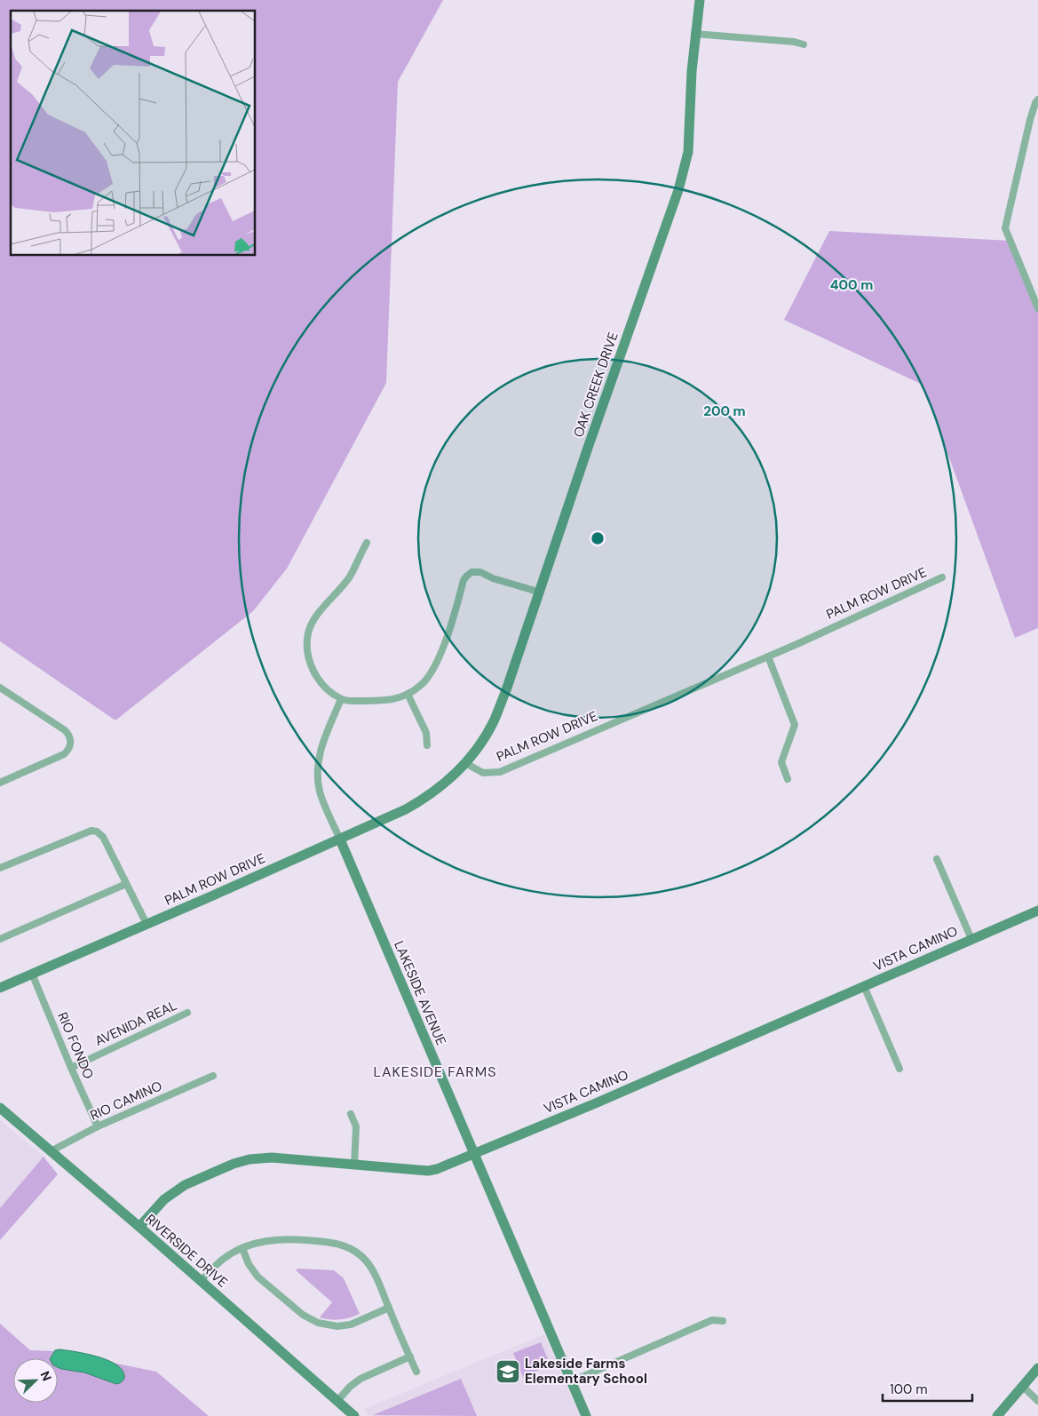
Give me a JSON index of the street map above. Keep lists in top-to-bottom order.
{
  "streets": {
    "street": [
      "OAK CREEK DRIVE",
      "PALM ROW DRIVE",
      "VISTA CAMINO",
      "LAKESIDE AVENUE",
      "AVENIDA REAL",
      "RIO FONDO",
      "RIO CAMINO",
      "RIVERSIDE DRIVE"
    ]
  },
  "crossings": [
    ["OAK CREEK DRIVE", "PALM ROW DRIVE"],
    ["PALM ROW DRIVE", "LAKESIDE AVENUE"],
    ["PALM ROW DRIVE", "RIO FONDO"],
    ["VISTA CAMINO", "LAKESIDE AVENUE"],
    ["VISTA CAMINO", "RIVERSIDE DRIVE"],
    ["AVENIDA REAL", "RIO FONDO"],
    ["RIO FONDO", "RIO CAMINO"],
    ["RIO CAMINO", "RIVERSIDE DRIVE"]
  ],
  "districts": ["LAKESIDE FARMS"],
  "places": {
    "school or university": ["Lakeside Farms Elementary School"]
  },
  "scale_bar": "100 m",
  "north": "top right",
  "rings": ["400 m", "200 m"]
}
